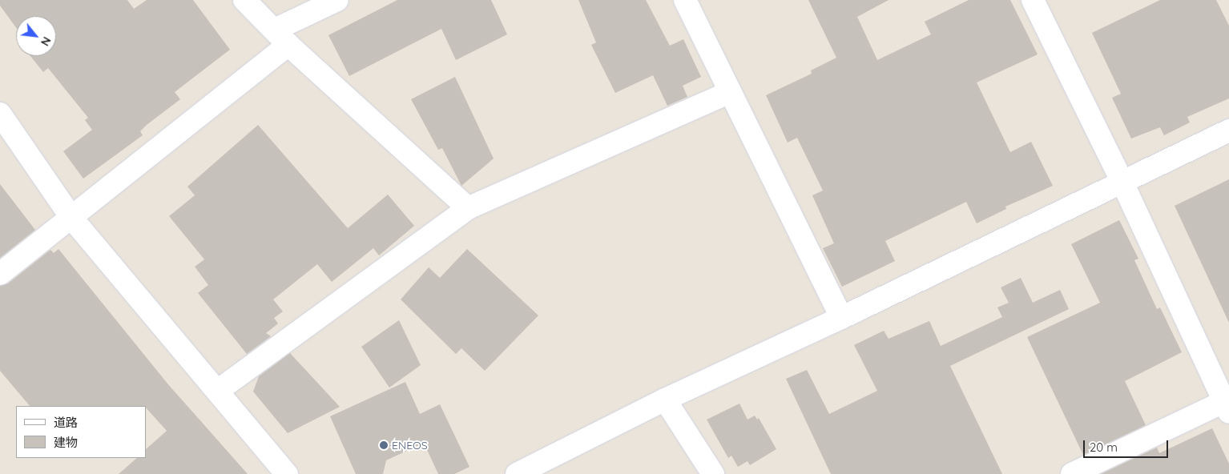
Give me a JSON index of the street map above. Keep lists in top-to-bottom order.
{
  "places": ["ENEOS"],
  "legend": ["道路", "建物"],
  "scale_bar": "20 m",
  "north": "bottom right"
}
